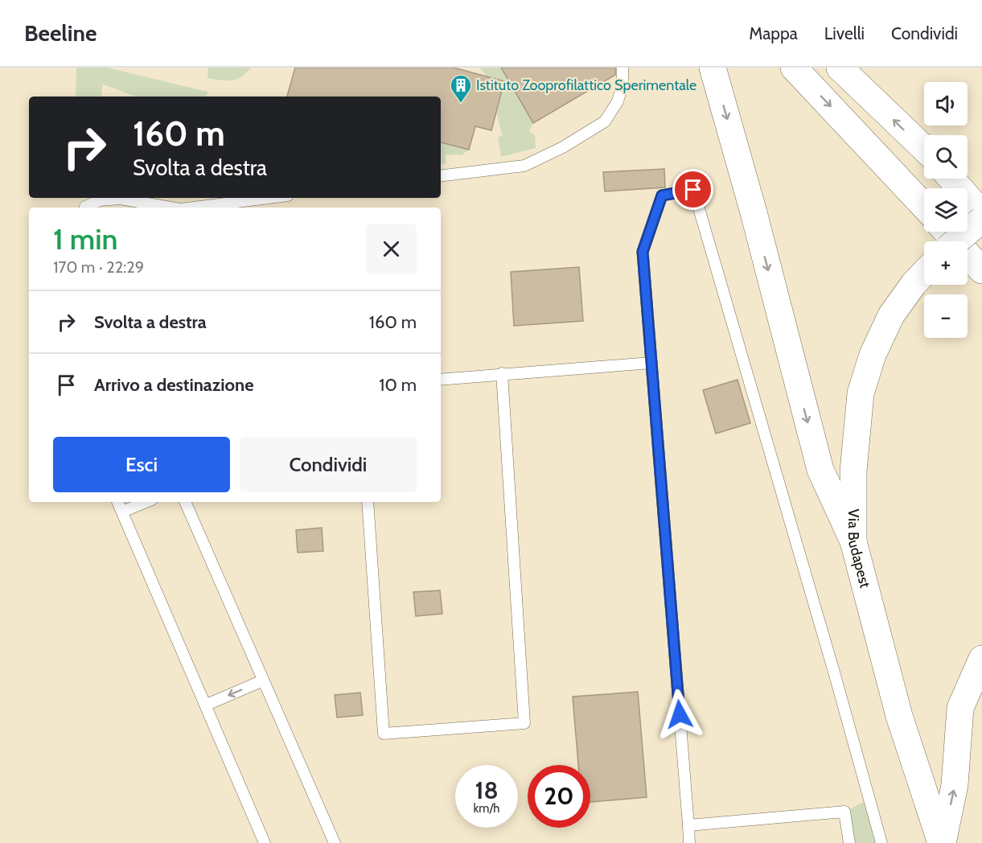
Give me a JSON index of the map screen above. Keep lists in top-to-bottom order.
{
  "streets": {
    "main road": ["Via Budapest"]
  },
  "places": {
    "building": ["Istituto Zooprofilattico Sperimentale"]
  },
  "page": {
    "header": "Beeline",
    "nav": ["Mappa", "Livelli", "Condividi"],
    "map_buttons": ["+", "−"],
    "turn": ["160 m", "Svolta a destra"],
    "heading": ["1 min", "170 m · 22:29"],
    "list": [
      {
        "name": "Svolta a destra",
        "value": "160 m"
      },
      {
        "name": "Arrivo a destinazione",
        "value": "10 m"
      }
    ],
    "buttons": ["Esci", "Condividi"],
    "speed": "18 km/h",
    "limit": "20"
  }
}
